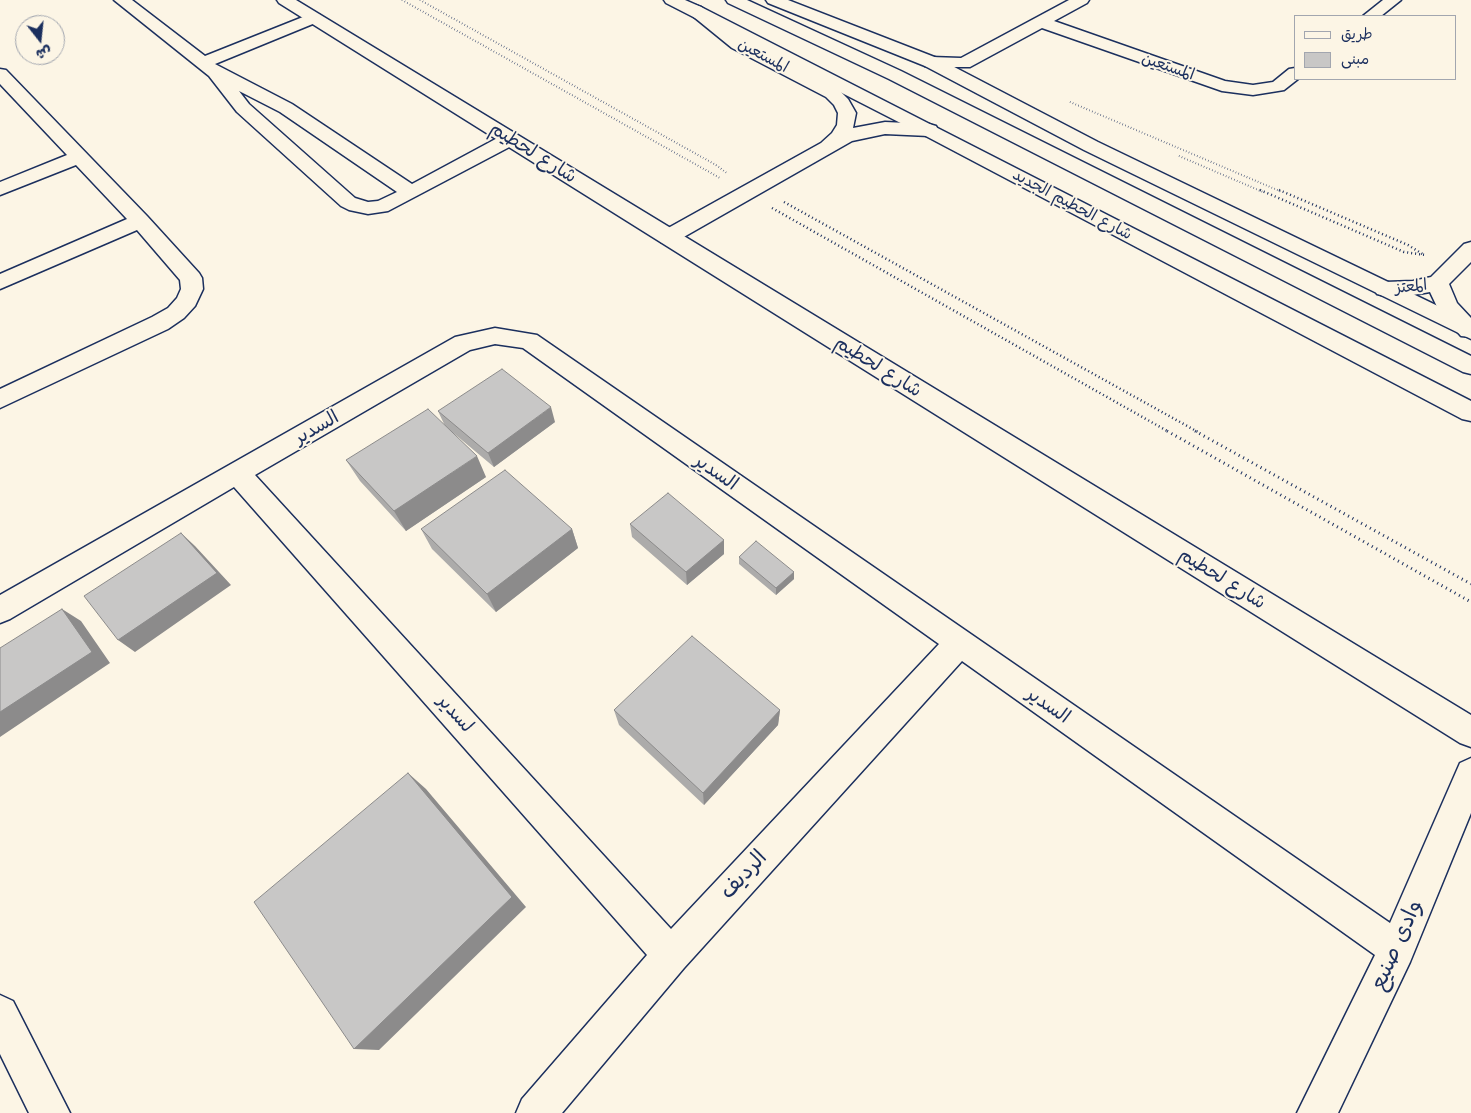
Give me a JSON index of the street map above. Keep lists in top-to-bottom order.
{
  "streets": {
    "street": [
      "المستعين",
      "شارع لحطيم",
      "شارع الحطيم الجديد",
      "المعتز",
      "السدير",
      "لسدير",
      "الرديف",
      "وادى صنيع"
    ]
  },
  "crossings": [
    ["المستعين", "شارع لحطيم"],
    ["المستعين", "شارع الحطيم الجديد"],
    ["السدير", "لسدير"],
    ["السدير", "الرديف"],
    ["السدير", "وادى صنيع"],
    ["لسدير", "الرديف"]
  ],
  "legend": ["طريق", "مبنى"],
  "north": "bottom"
}
